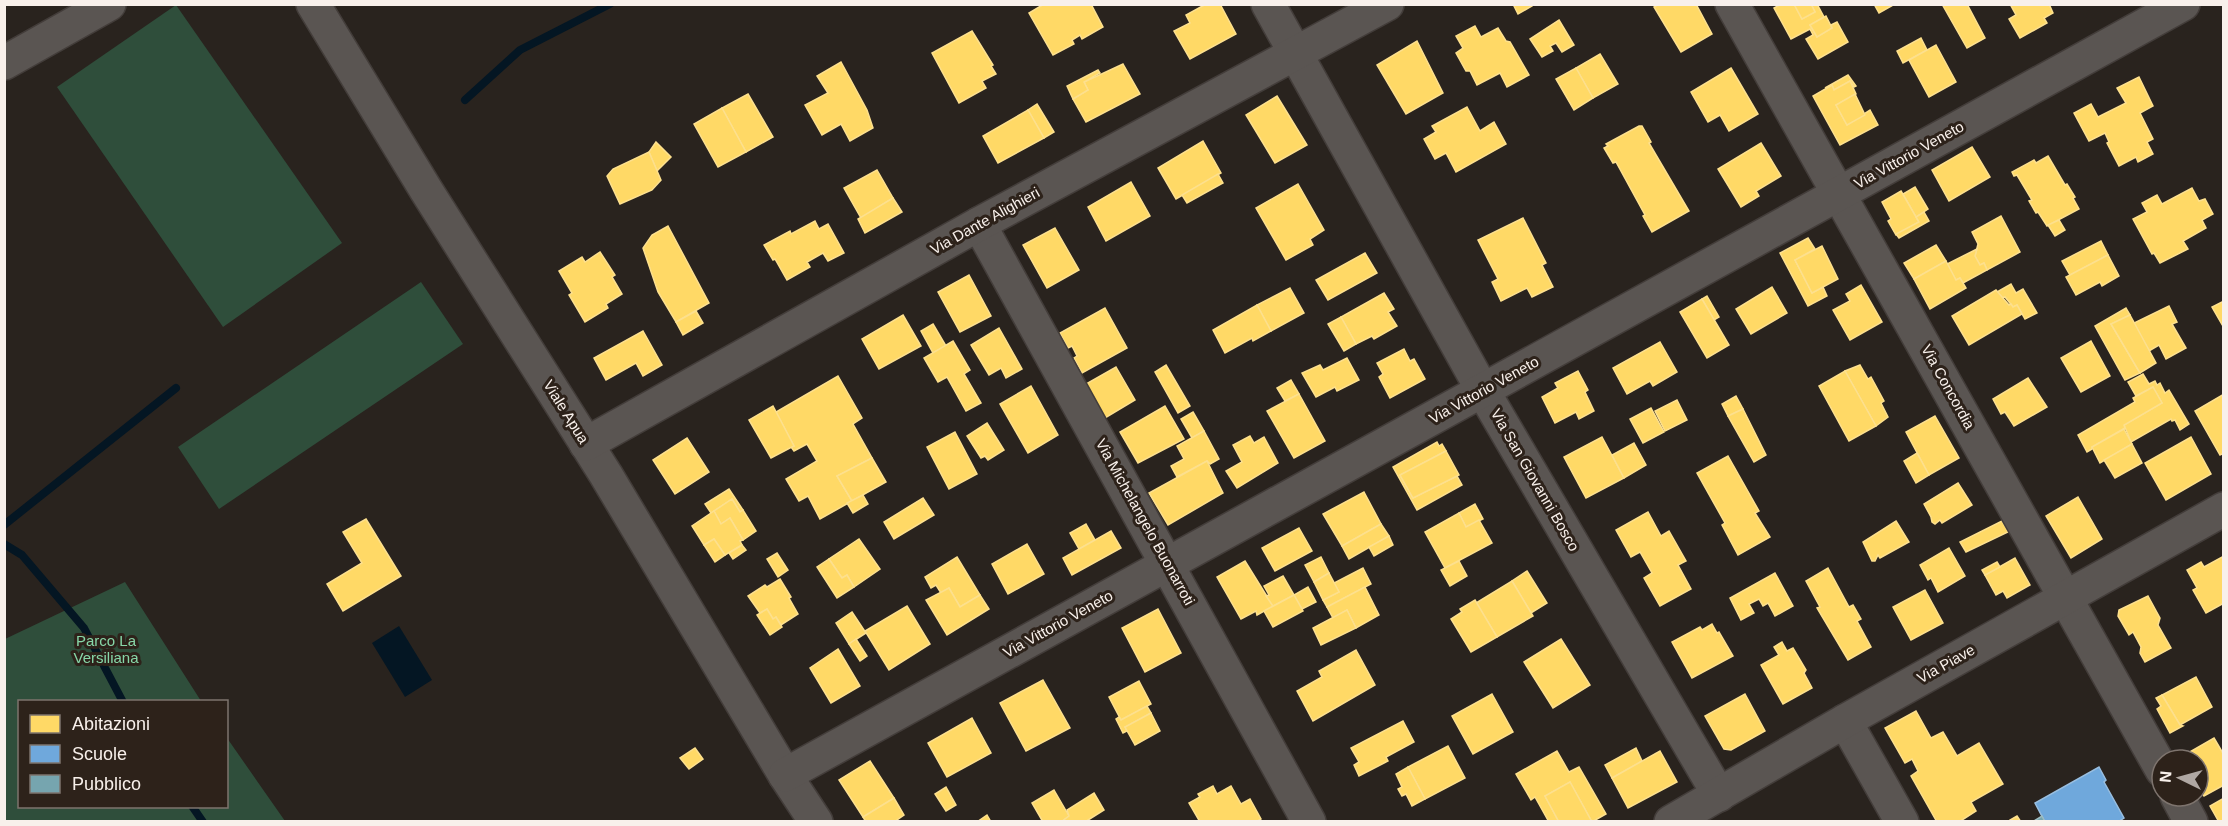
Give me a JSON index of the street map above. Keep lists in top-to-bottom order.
{
  "streets": {
    "street": [
      "Via Vittorio Veneto",
      "Via Dante Alighieri",
      "Via Concordia",
      "Viale Apua",
      "Via San Giovanni Bosco",
      "Via Michelangelo Buonarroti",
      "Via Piave"
    ]
  },
  "crossings": [
    ["Via Vittorio Veneto", "Via Concordia"],
    ["Via Vittorio Veneto", "Viale Apua"],
    ["Via Vittorio Veneto", "Via San Giovanni Bosco"],
    ["Via Vittorio Veneto", "Via Michelangelo Buonarroti"],
    ["Via Dante Alighieri", "Viale Apua"],
    ["Via Dante Alighieri", "Via San Giovanni Bosco"],
    ["Via Dante Alighieri", "Via Michelangelo Buonarroti"],
    ["Via Concordia", "Via Piave"],
    ["Via San Giovanni Bosco", "Via Piave"]
  ],
  "parks": ["Parco La Versiliana"],
  "legend": ["Abitazioni", "Scuole", "Pubblico"],
  "north": "left"
}
